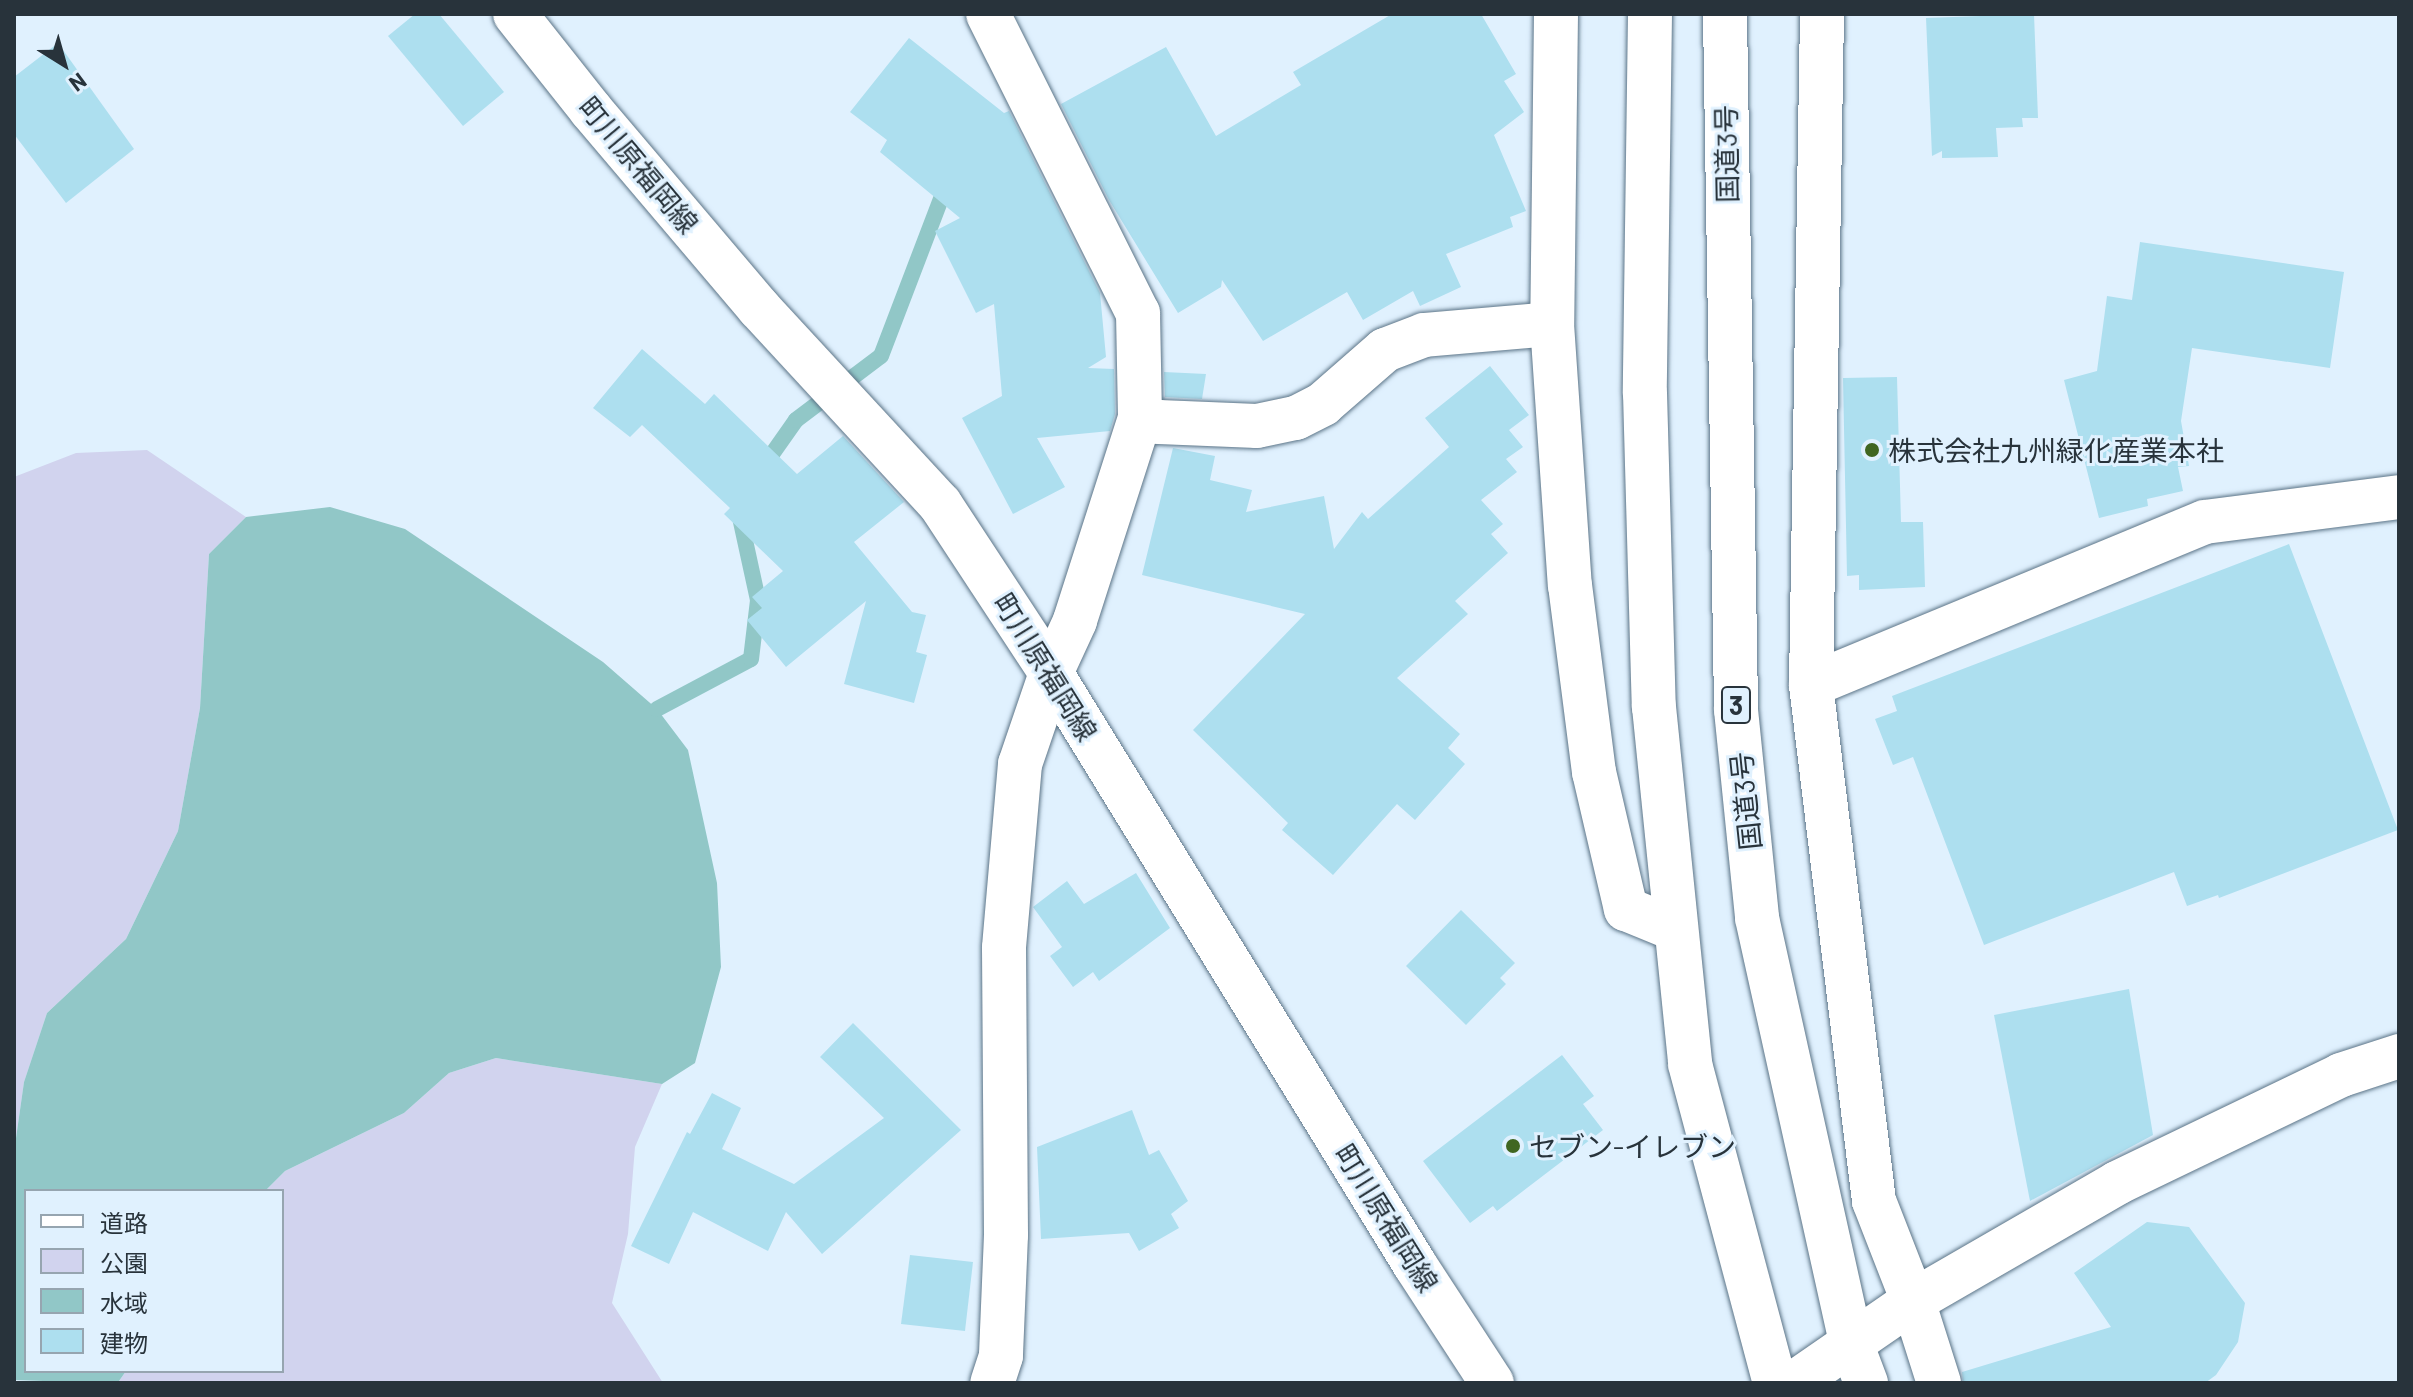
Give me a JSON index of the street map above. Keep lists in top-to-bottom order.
{
  "streets": {
    "main road": ["国道3号", "町川原福岡線", "3"]
  },
  "places": ["株式会社九州緑化産業本社", "セブン-イレブン"],
  "legend": [
    "道路",
    "公園",
    "水域",
    "建物"
  ],
  "north": "bottom right"
}
